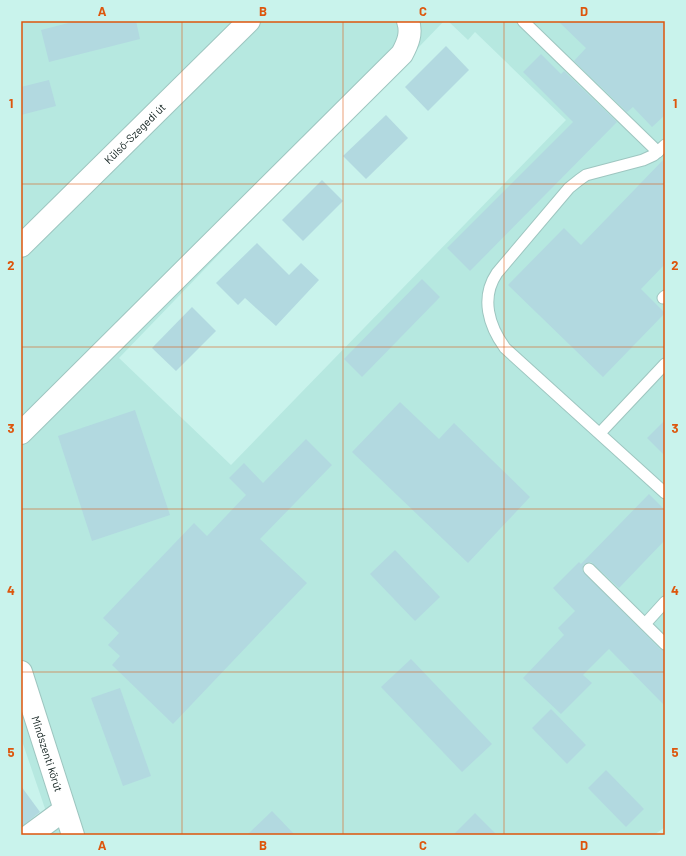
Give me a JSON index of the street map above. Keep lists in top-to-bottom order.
{
  "streets": {
    "street": ["Külső-Szegedi út", "Mindszenti körút"]
  },
  "grid": {
    "columns": [
      "A",
      "B",
      "C",
      "D"
    ],
    "rows": [
      "1",
      "2",
      "3",
      "4",
      "5"
    ]
  }
}
